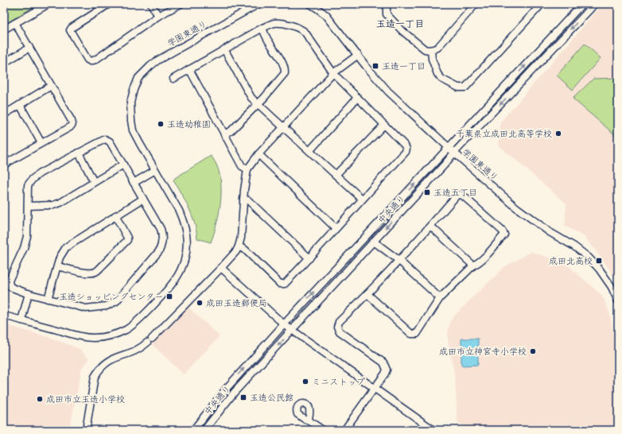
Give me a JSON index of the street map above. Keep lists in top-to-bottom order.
{
  "streets": {
    "street": ["学園東通り", "中央通り"]
  },
  "crossings": [
    ["学園東通り", "中央通り"]
  ],
  "districts": ["玉造一丁目"],
  "places": {
    "transit": [
      "玉造一丁目",
      "玉造五丁目",
      "成田北高校",
      "玉造ショッピングセンター",
      "玉造公民館"
    ],
    "other": [
      "玉造幼稚園",
      "千葉県立成田北高等学校",
      "成田玉造郵便局",
      "成田市立神宮寺小学校",
      "ミニストップ",
      "成田市立玉造小学校"
    ]
  }
}
